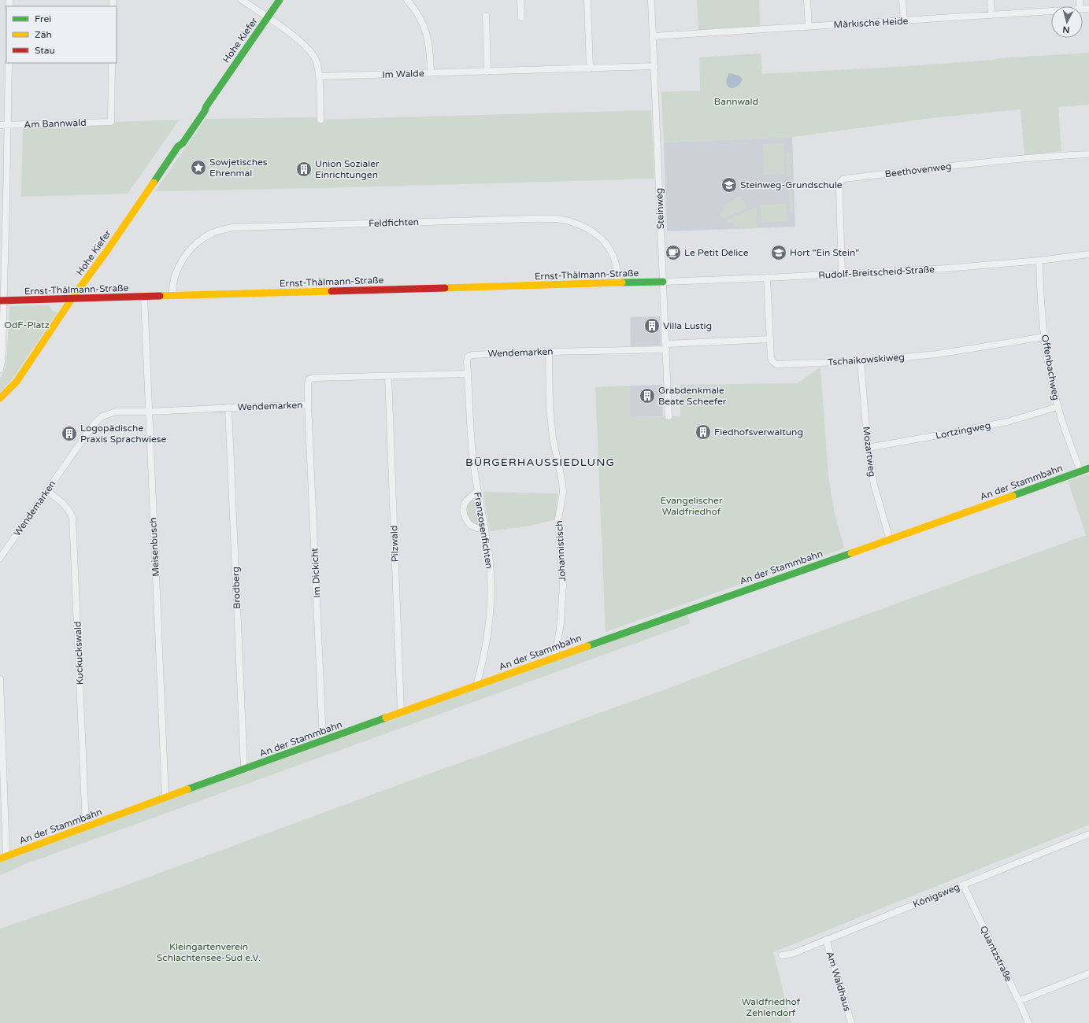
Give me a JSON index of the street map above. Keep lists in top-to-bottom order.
{
  "streets": {
    "street": [
      "Märkische Heide",
      "Hohe Kiefer",
      "Im Walde",
      "Am Bannwald",
      "Beethovenweg",
      "Steinweg",
      "Feldfichten",
      "Rudolf-Breitscheid-Straße",
      "Ernst-Thälmann-Straße",
      "Wendemarken",
      "Tschaikowskiweg",
      "Offenbachweg",
      "Lortzingweg",
      "Mozartweg",
      "An der Stammbahn",
      "Franzosenfichten",
      "Pilzwald",
      "Meisenbusch",
      "Johannistisch",
      "Im Dickicht",
      "Brodberg",
      "Kuckuckswald",
      "Königsweg",
      "Quantzstraße",
      "Am Waldhaus"
    ]
  },
  "crossings": [
    ["Märkische Heide", "Steinweg"],
    ["Hohe Kiefer", "Ernst-Thälmann-Straße"],
    ["Im Walde", "Steinweg"],
    ["Beethovenweg", "Rudolf-Breitscheid-Straße"],
    ["Steinweg", "Rudolf-Breitscheid-Straße"],
    ["Steinweg", "Ernst-Thälmann-Straße"],
    ["Steinweg", "Wendemarken"],
    ["Feldfichten", "Ernst-Thälmann-Straße"],
    ["Rudolf-Breitscheid-Straße", "Ernst-Thälmann-Straße"],
    ["Rudolf-Breitscheid-Straße", "Tschaikowskiweg"],
    ["Rudolf-Breitscheid-Straße", "Offenbachweg"],
    ["Ernst-Thälmann-Straße", "Meisenbusch"],
    ["Wendemarken", "Tschaikowskiweg"],
    ["Wendemarken", "Franzosenfichten"],
    ["Wendemarken", "Pilzwald"],
    ["Wendemarken", "Meisenbusch"],
    ["Wendemarken", "Johannistisch"],
    ["Wendemarken", "Im Dickicht"],
    ["Wendemarken", "Brodberg"],
    ["Wendemarken", "Kuckuckswald"],
    ["Tschaikowskiweg", "Offenbachweg"],
    ["Tschaikowskiweg", "Mozartweg"],
    ["Offenbachweg", "Lortzingweg"],
    ["Offenbachweg", "An der Stammbahn"],
    ["Lortzingweg", "Mozartweg"],
    ["Mozartweg", "An der Stammbahn"],
    ["An der Stammbahn", "Franzosenfichten"],
    ["An der Stammbahn", "Pilzwald"],
    ["An der Stammbahn", "Meisenbusch"],
    ["An der Stammbahn", "Johannistisch"],
    ["An der Stammbahn", "Im Dickicht"],
    ["An der Stammbahn", "Brodberg"],
    ["An der Stammbahn", "Kuckuckswald"],
    ["Königsweg", "Quantzstraße"],
    ["Königsweg", "Am Waldhaus"]
  ],
  "districts": ["BÜRGERHAUSSIEDLUNG"],
  "parks": [
    "Bannwald",
    "OdF-Platz",
    "Evangelischer Waldfriedhof",
    "Kleingartenverein Schlachtensee-Süd e.V.",
    "Waldfriedhof Zehlendorf"
  ],
  "places": {
    "place": ["Sowjetisches Ehrenmal"],
    "building": [
      "Union Sozialer Einrichtungen",
      "Villa Lustig",
      "Grabdenkmale Beate Scheefer",
      "Fiedhofsverwaltung",
      "Logopädische Praxis Sprachwiese"
    ],
    "school or university": ["Steinweg-Grundschule", "Hort \"Ein Stein\""],
    "cafe": ["Le Petit Délice"]
  },
  "legend": ["Frei", "Zäh", "Stau"],
  "north": "bottom"
}
